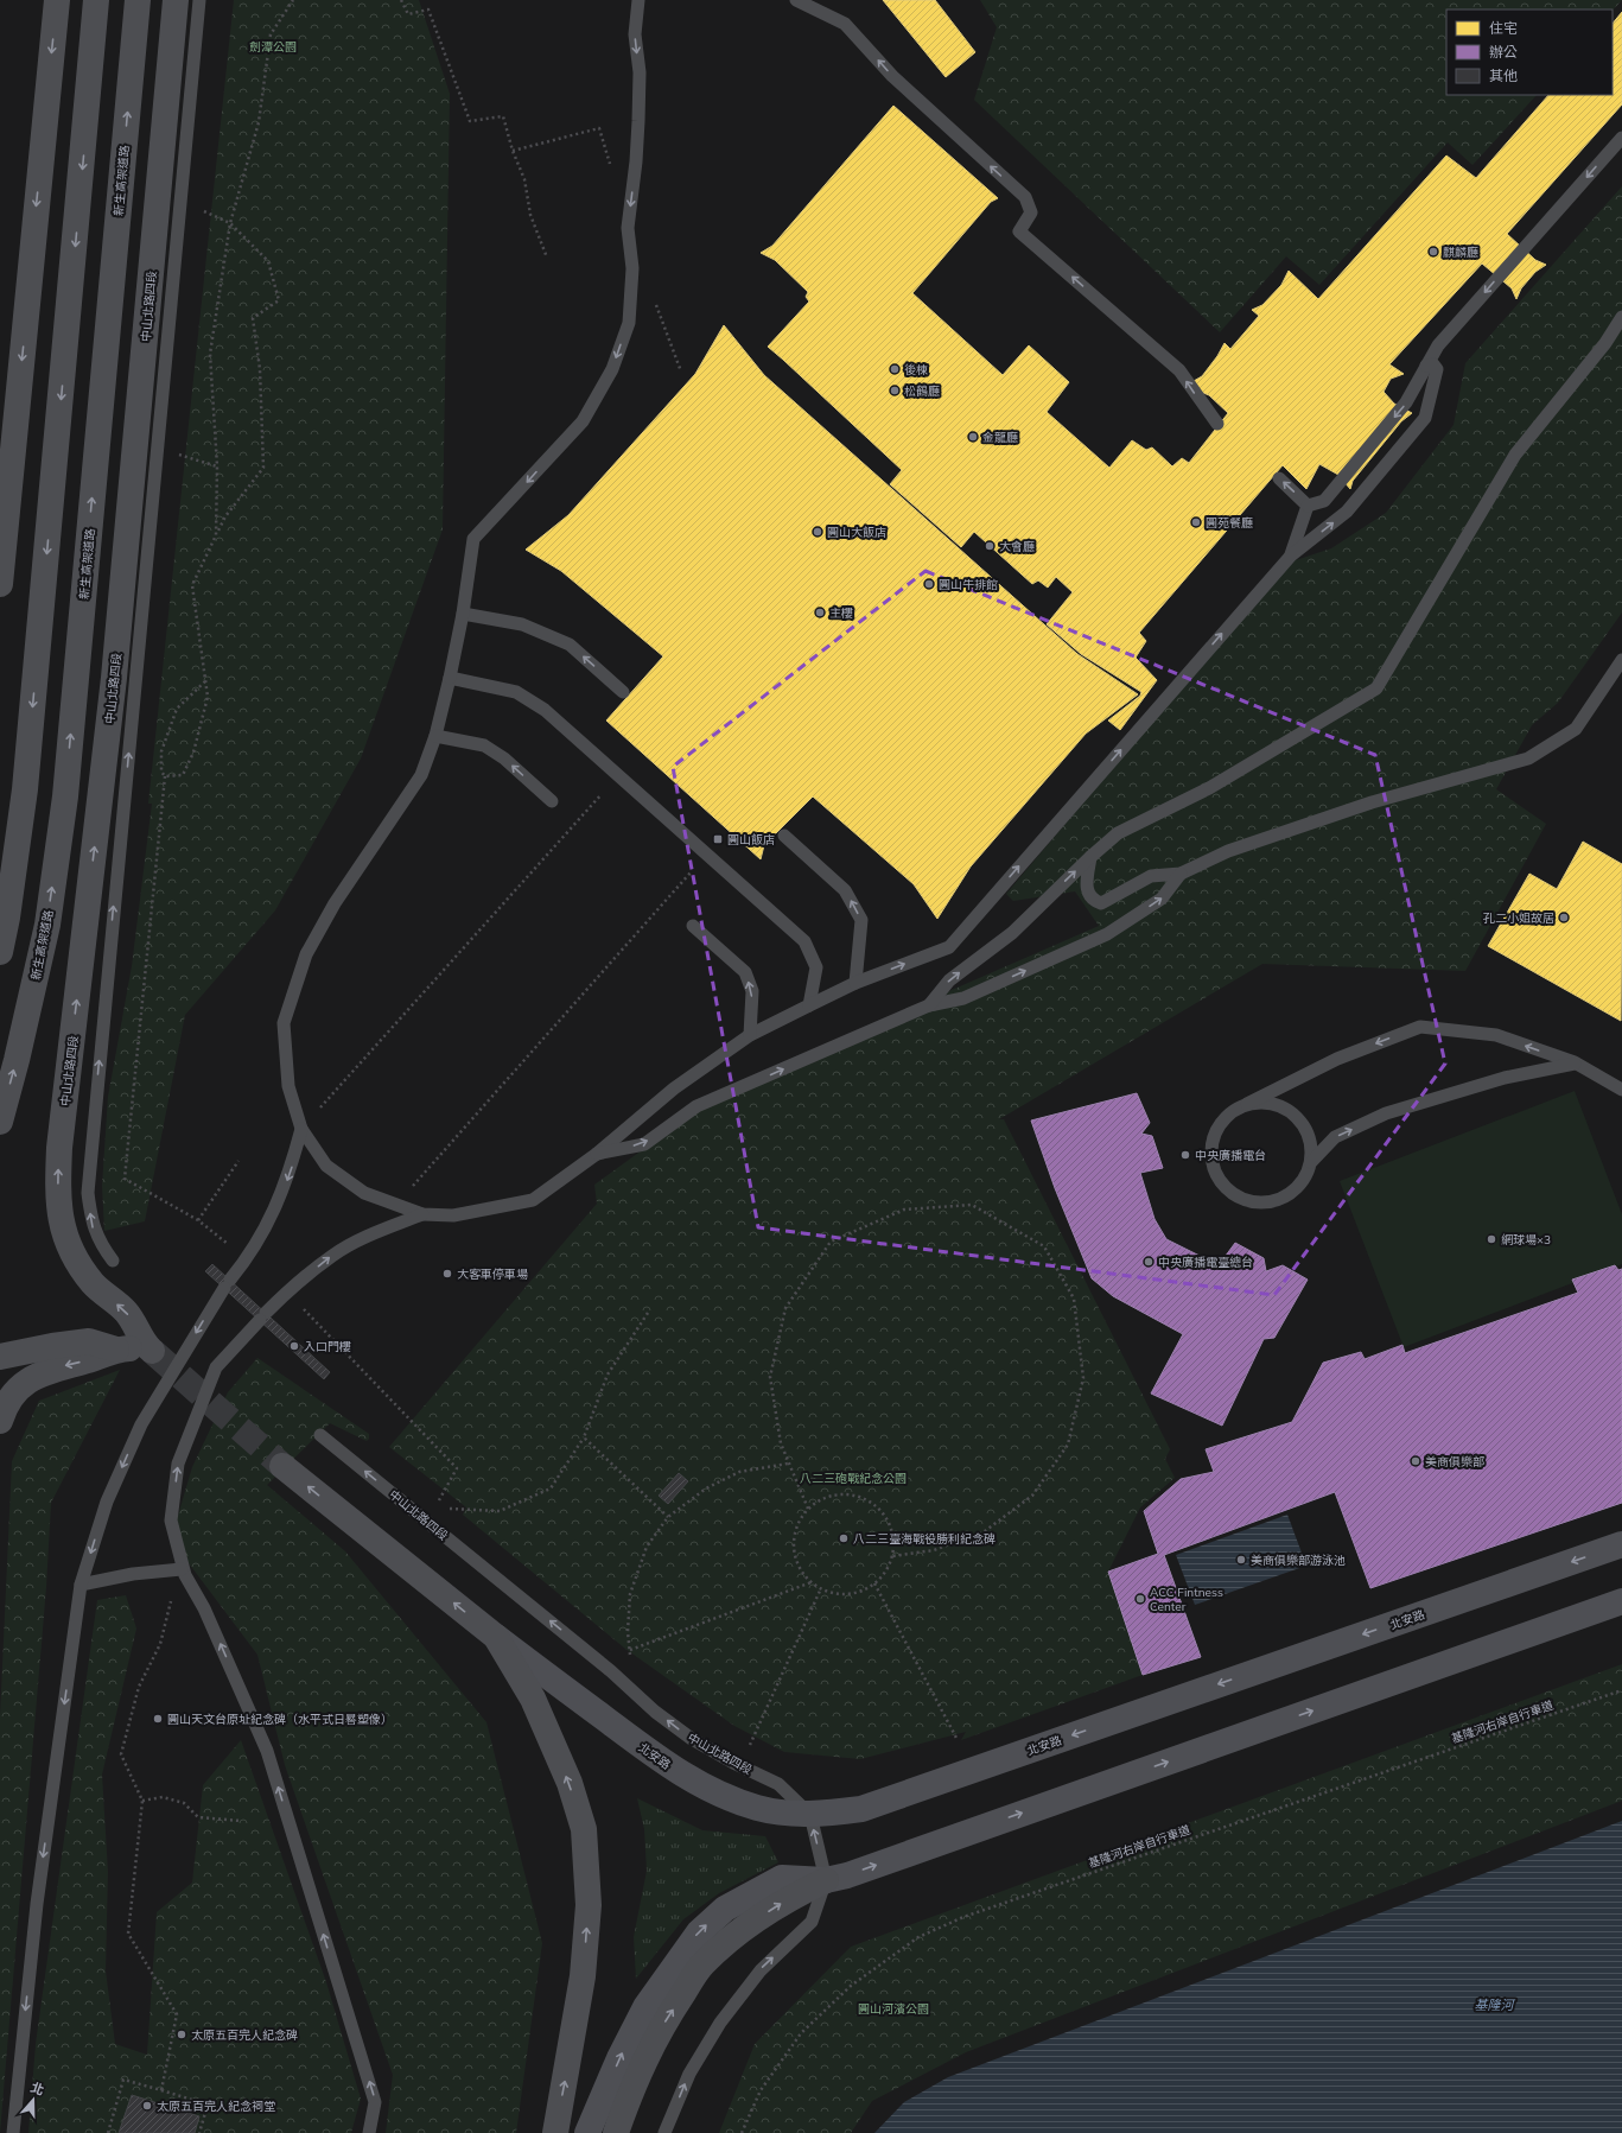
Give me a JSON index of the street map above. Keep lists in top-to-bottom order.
{
  "streets": {
    "main road": ["新生高架道路", "中山北路四段", "北安路"],
    "path": ["基隆河右岸自行車道"]
  },
  "crossings": [
    ["中山北路四段", "北安路"]
  ],
  "water": ["基隆河"],
  "parks": ["劍潭公園", "八二三砲戰紀念公園", "圓山河濱公園"],
  "places": {
    "other": [
      "麒麟廳",
      "後棟",
      "松鶴廳",
      "金龍廳",
      "圓苑餐廳",
      "圓山大飯店",
      "大會廳",
      "圓山牛排館",
      "主樓",
      "孔二小姐故居",
      "中央廣播電台",
      "網球場×3",
      "中央廣播電臺總台",
      "大客車停車場",
      "入口門樓",
      "美商俱樂部",
      "八二三臺海戰役勝利紀念碑",
      "美商俱樂部游泳池",
      "ACC Fintness Center",
      "圓山天文台原址紀念碑（水平式日晷塑像）",
      "太原五百完人紀念碑",
      "太原五百完人紀念祠堂"
    ],
    "transit": ["圓山飯店"]
  },
  "legend": ["住宅", "辦公", "其他"],
  "north": "top"
}
